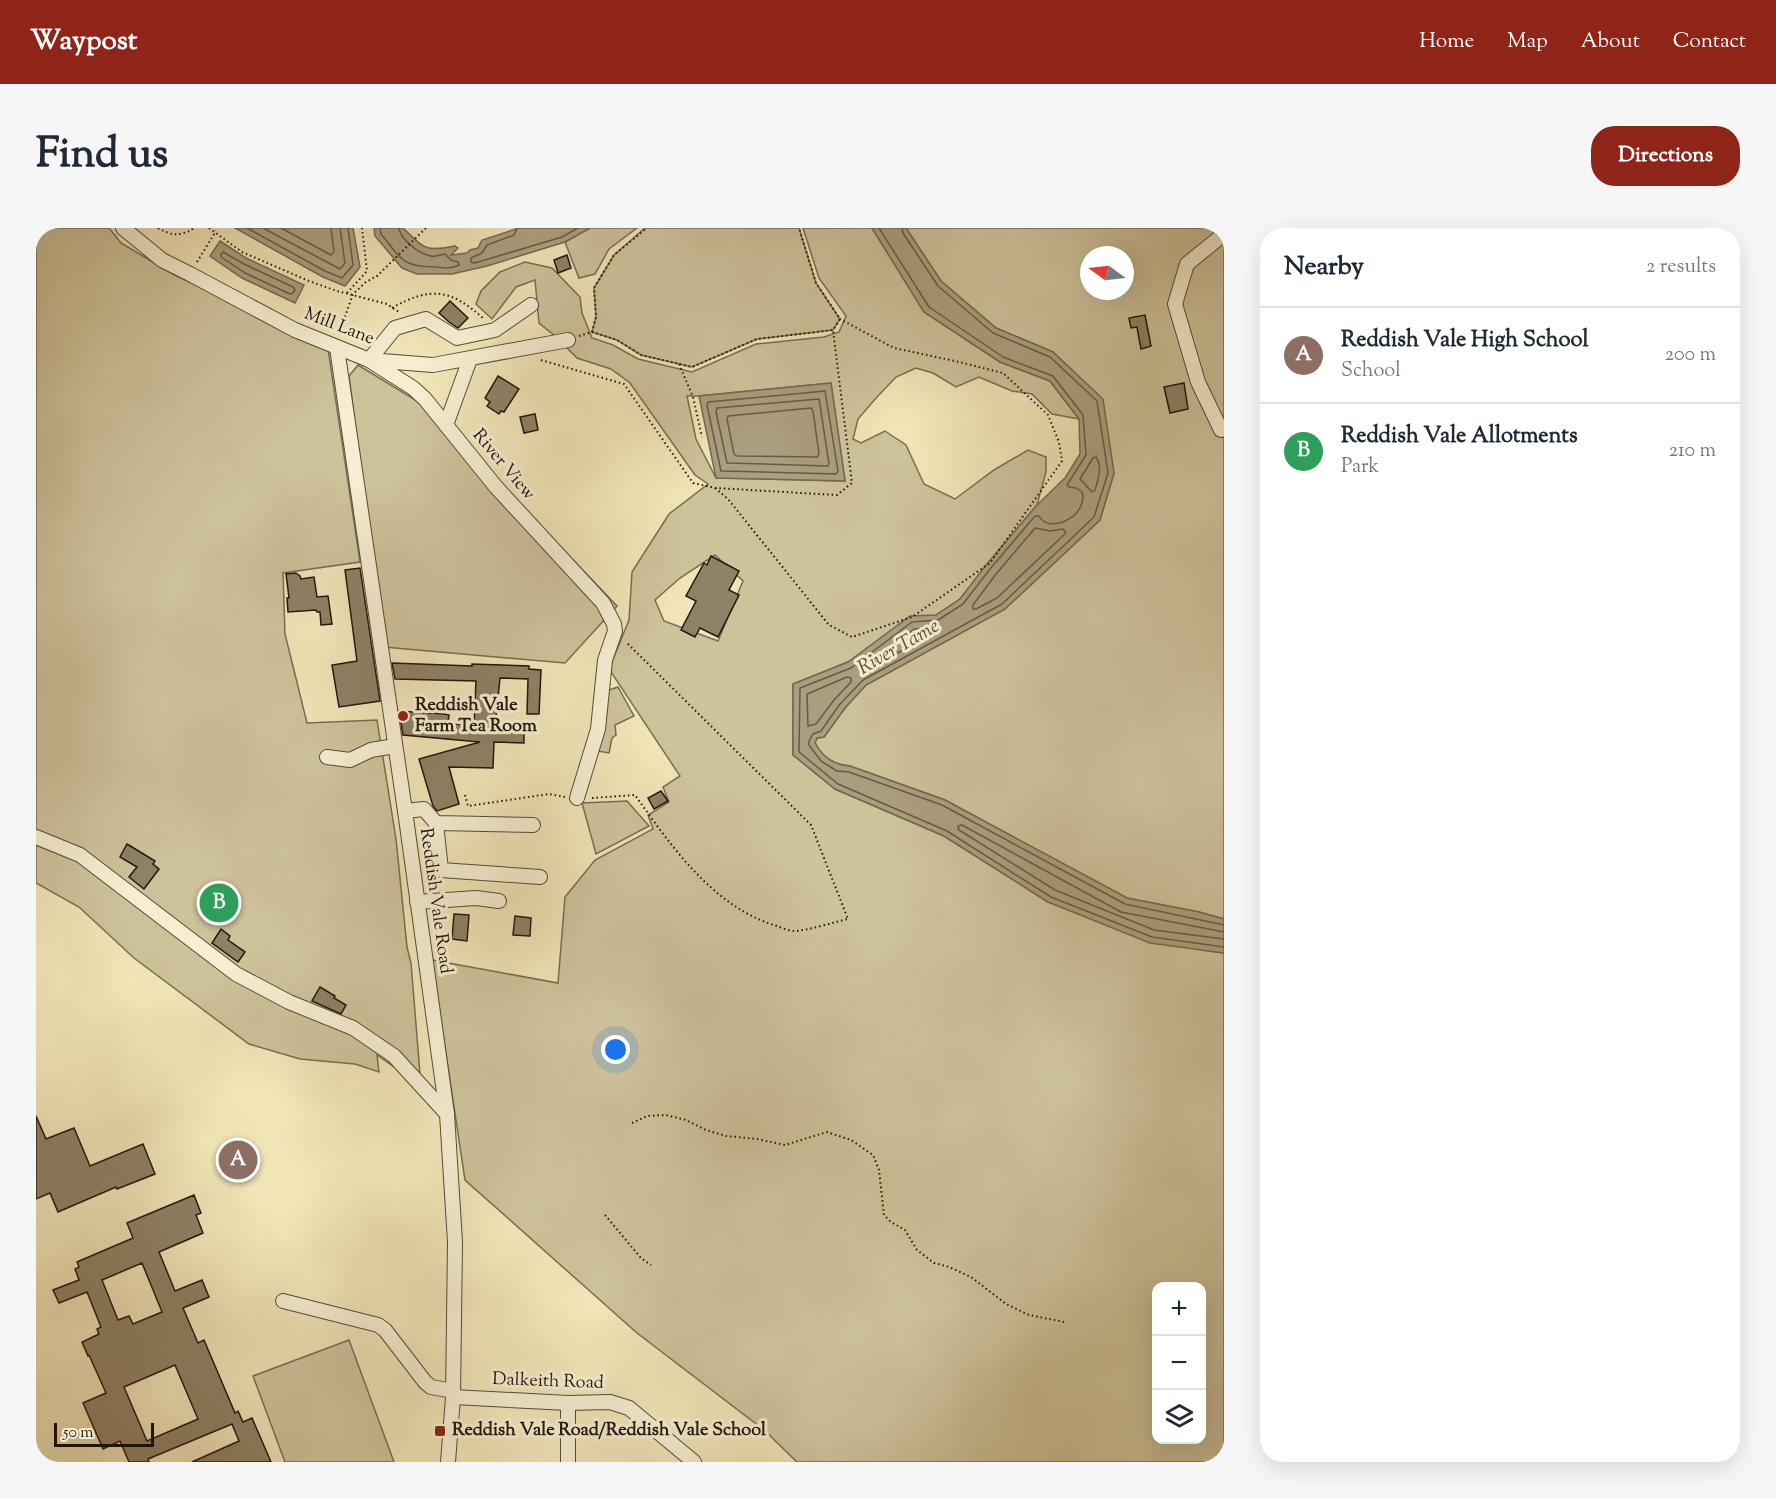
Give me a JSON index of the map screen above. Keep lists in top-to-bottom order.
{
  "streets": {
    "street": [
      "Mill Lane",
      "River View",
      "Reddish Vale Road",
      "Dalkeith Road"
    ]
  },
  "crossings": [
    ["Mill Lane", "River View"],
    ["Mill Lane", "Reddish Vale Road"],
    ["Reddish Vale Road", "Dalkeith Road"]
  ],
  "water": ["River Tame"],
  "places": {
    "other": ["Reddish Vale Farm Tea Room"],
    "transit": ["Reddish Vale Road/Reddish Vale School"]
  },
  "scale_bar": "50 m",
  "north": "left",
  "page": {
    "header": "Waypost",
    "nav": [
      "Home",
      "Map",
      "About",
      "Contact"
    ],
    "title": "Find us",
    "buttons": "Directions",
    "heading": ["Nearby", "2 results"],
    "list": [
      {
        "mark": "A",
        "name": "Reddish Vale High School",
        "note": "School",
        "value": "200 m"
      },
      {
        "mark": "B",
        "name": "Reddish Vale Allotments",
        "note": "Park",
        "value": "210 m"
      }
    ],
    "pins": ["B", "A"],
    "map_buttons": ["+", "−"],
    "scale": "50 m"
  }
}
